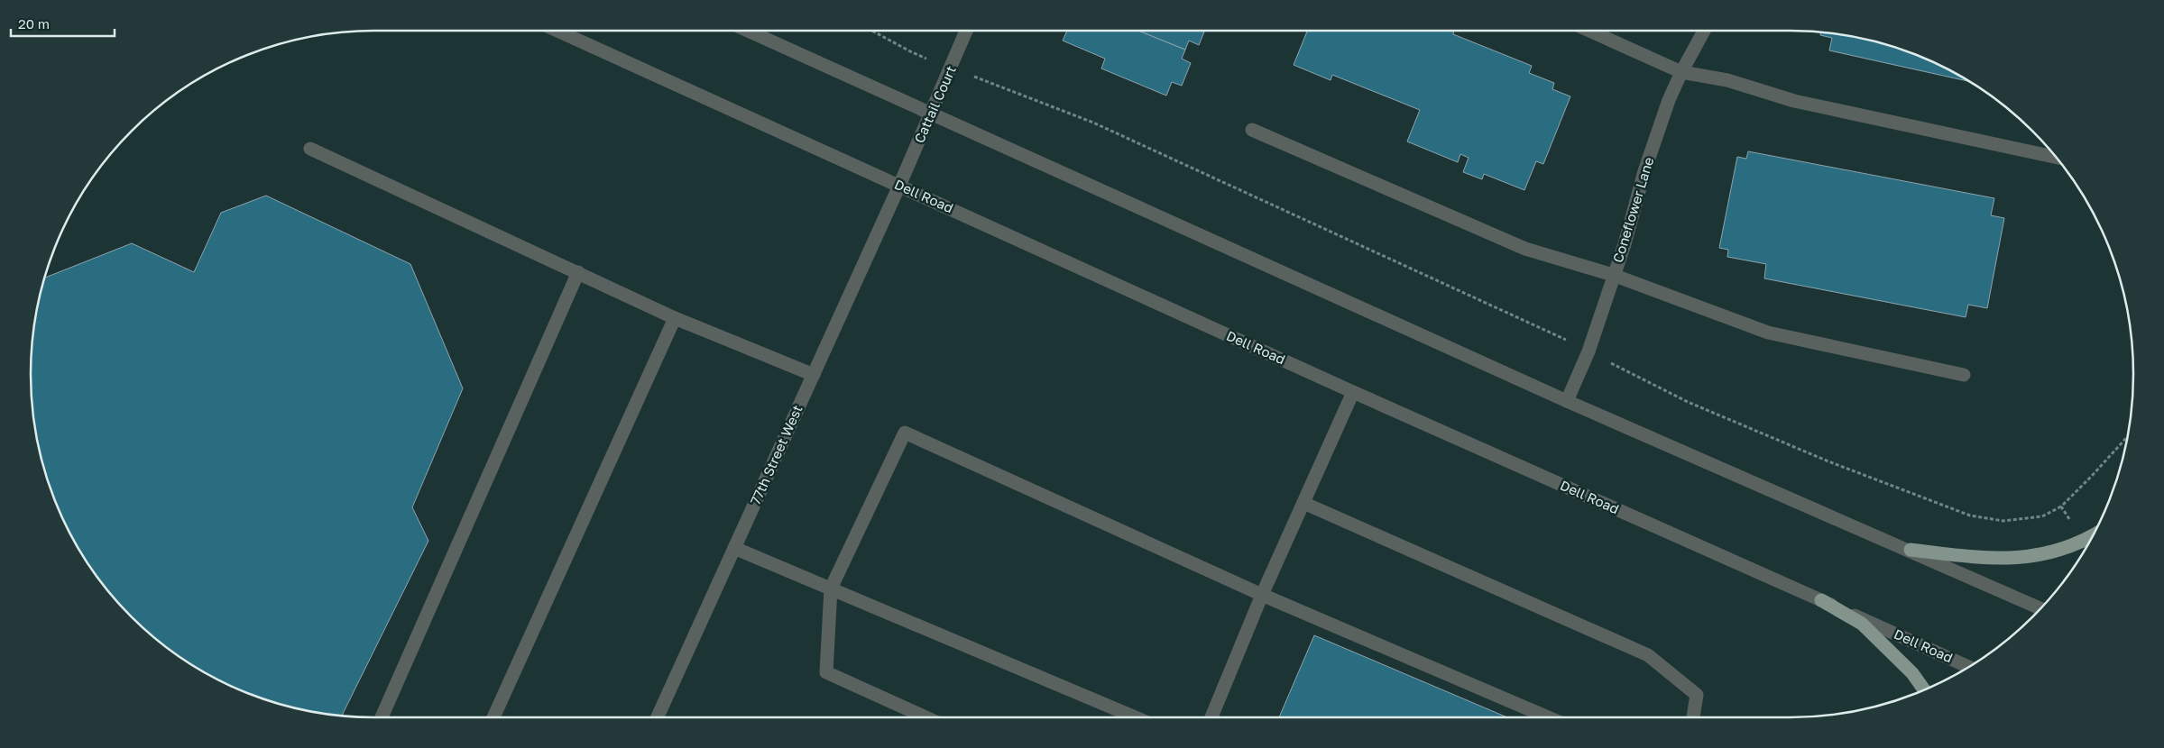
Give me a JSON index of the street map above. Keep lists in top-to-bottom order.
{
  "streets": {
    "street": [
      "Cattail Court",
      "Dell Road",
      "Coneflower Lane",
      "77th Street West"
    ]
  },
  "crossings": [
    ["Cattail Court", "Dell Road"],
    ["Cattail Court", "77th Street West"],
    ["Dell Road", "77th Street West"]
  ],
  "scale_bar": "20 m"
}
